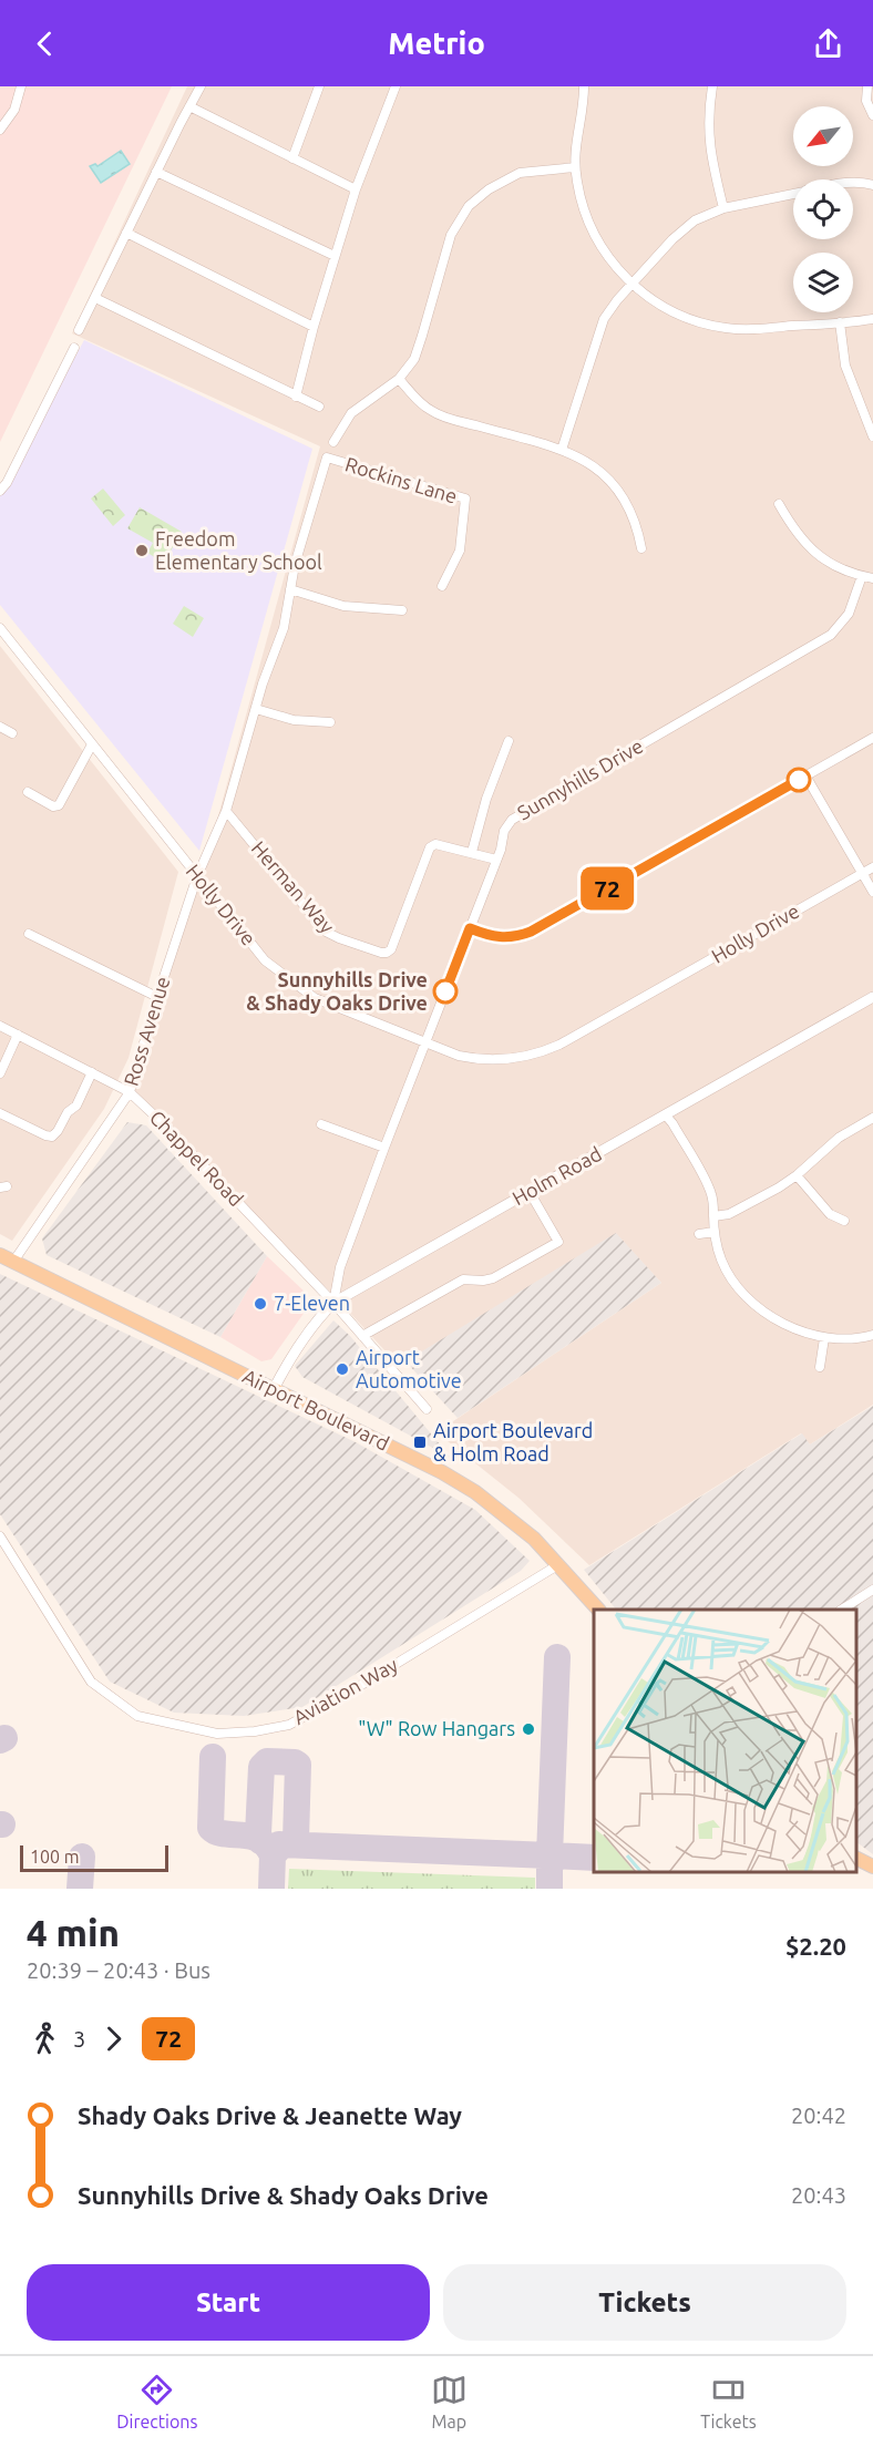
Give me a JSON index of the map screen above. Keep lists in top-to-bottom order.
{
  "streets": {
    "main road": ["Airport Boulevard"],
    "street": [
      "Rockins Lane",
      "Sunnyhills Drive",
      "Herman Way",
      "Holly Drive",
      "Ross Avenue",
      "Chappel Road",
      "Holm Road",
      "Aviation Way"
    ]
  },
  "crossings": [
    ["Sunnyhills Drive", "Herman Way"],
    ["Sunnyhills Drive", "Holly Drive"],
    ["Sunnyhills Drive", "Chappel Road"],
    ["Sunnyhills Drive", "Holm Road"],
    ["Herman Way", "Ross Avenue"],
    ["Holly Drive", "Ross Avenue"],
    ["Ross Avenue", "Chappel Road"],
    ["Ross Avenue", "Airport Boulevard"],
    ["Chappel Road", "Holm Road"],
    ["Holm Road", "Airport Boulevard"],
    ["Airport Boulevard", "Aviation Way"]
  ],
  "places": {
    "other": [
      "Freedom Elementary School",
      "Sunnyhills Drive & Shady Oaks Drive",
      "7-Eleven",
      "Airport Automotive",
      "\"W\" Row Hangars"
    ],
    "transit": ["Airport Boulevard & Holm Road"]
  },
  "lines": ["bus line 72"],
  "scale_bar": "100 m",
  "north": "bottom left",
  "page": {
    "header": "Metrio",
    "on_map": "72",
    "scale": "100 m",
    "heading": ["4 min", "20:39 – 20:43 · Bus", "$2.20"],
    "legs": ["3", "72"],
    "list": [
      {
        "name": "Shady Oaks Drive & Jeanette Way",
        "value": "20:42"
      },
      {
        "name": "Sunnyhills Drive & Shady Oaks Drive",
        "value": "20:43"
      }
    ],
    "buttons": ["Start", "Tickets"],
    "tabs": ["Directions", "Map", "Tickets"]
  }
}
